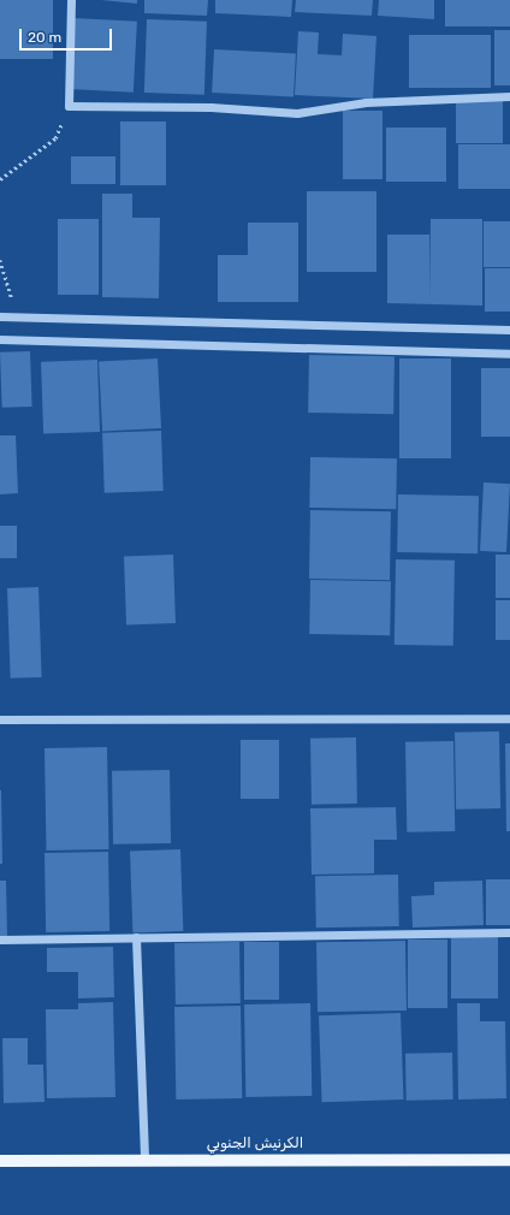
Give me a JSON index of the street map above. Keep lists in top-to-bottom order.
{
  "streets": {
    "main road": ["الكرنيش الجنوبي"]
  },
  "scale_bar": "20 m"
}
